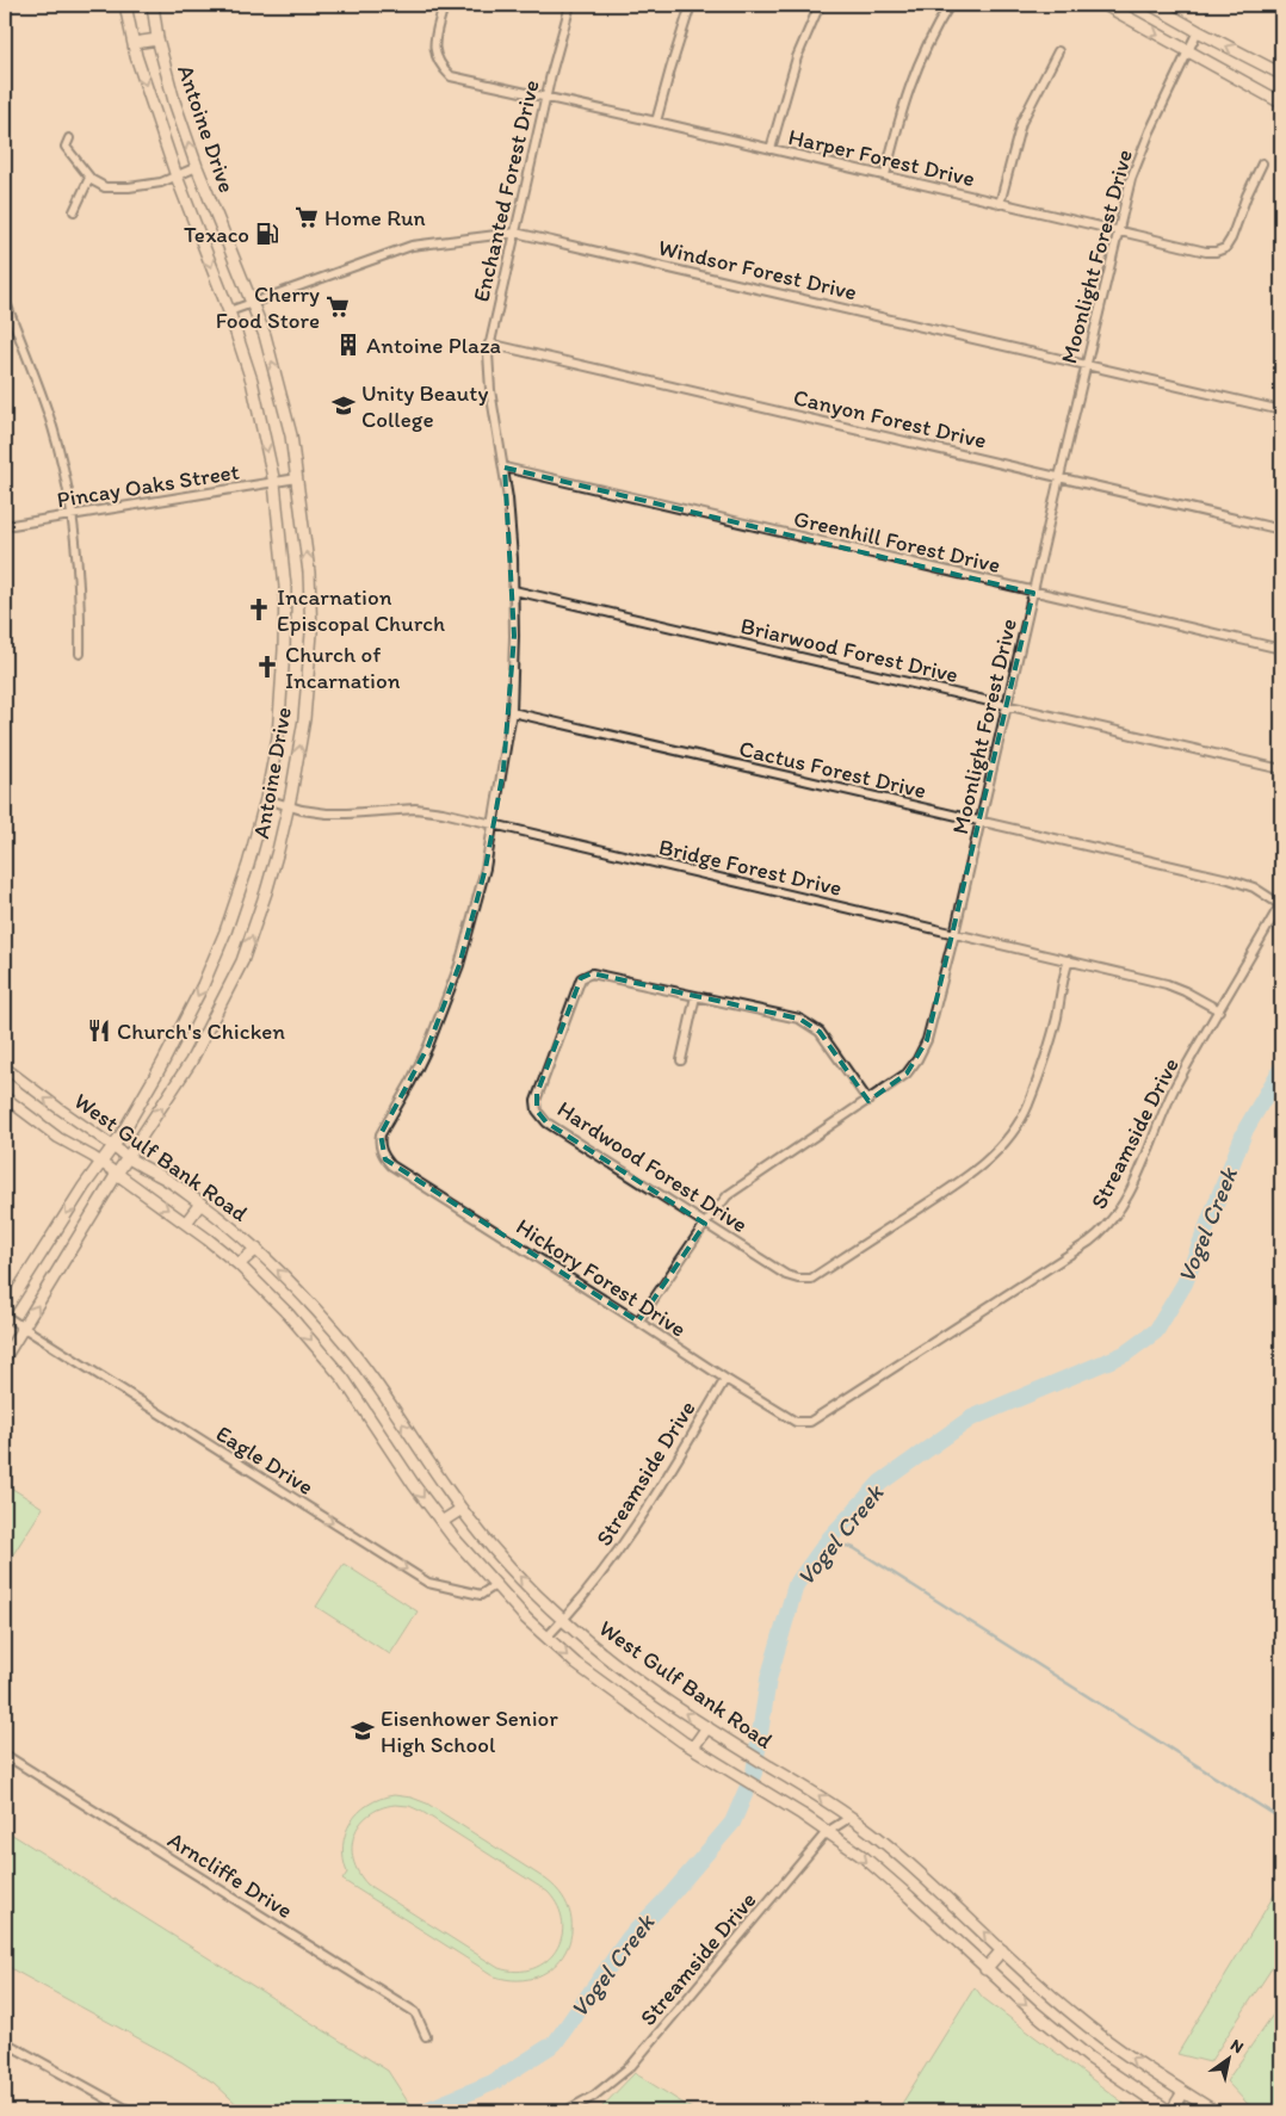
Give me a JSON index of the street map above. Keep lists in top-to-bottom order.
{
  "streets": {
    "main road": ["Antoine Drive", "West Gulf Bank Road"],
    "street": [
      "Harper Forest Drive",
      "Enchanted Forest Drive",
      "Moonlight Forest Drive",
      "Windsor Forest Drive",
      "Canyon Forest Drive",
      "Pincay Oaks Street",
      "Greenhill Forest Drive",
      "Briarwood Forest Drive",
      "Cactus Forest Drive",
      "Bridge Forest Drive",
      "Streamside Drive",
      "Hardwood Forest Drive",
      "Hickory Forest Drive",
      "Eagle Drive",
      "Arncliffe Drive"
    ]
  },
  "crossings": [
    ["Antoine Drive", "Windsor Forest Drive"],
    ["Antoine Drive", "Pincay Oaks Street"],
    ["Antoine Drive", "Bridge Forest Drive"],
    ["Antoine Drive", "West Gulf Bank Road"],
    ["Antoine Drive", "Eagle Drive"],
    ["Harper Forest Drive", "Enchanted Forest Drive"],
    ["Harper Forest Drive", "Moonlight Forest Drive"],
    ["Enchanted Forest Drive", "Windsor Forest Drive"],
    ["Enchanted Forest Drive", "Canyon Forest Drive"],
    ["Enchanted Forest Drive", "Greenhill Forest Drive"],
    ["Enchanted Forest Drive", "Briarwood Forest Drive"],
    ["Enchanted Forest Drive", "Cactus Forest Drive"],
    ["Enchanted Forest Drive", "Bridge Forest Drive"],
    ["Enchanted Forest Drive", "Hickory Forest Drive"],
    ["Moonlight Forest Drive", "Windsor Forest Drive"],
    ["Moonlight Forest Drive", "Canyon Forest Drive"],
    ["Moonlight Forest Drive", "Greenhill Forest Drive"],
    ["Moonlight Forest Drive", "Briarwood Forest Drive"],
    ["Moonlight Forest Drive", "Cactus Forest Drive"],
    ["Moonlight Forest Drive", "Bridge Forest Drive"],
    ["Moonlight Forest Drive", "Hardwood Forest Drive"],
    ["Moonlight Forest Drive", "Hickory Forest Drive"],
    ["Cactus Forest Drive", "Streamside Drive"],
    ["Bridge Forest Drive", "Streamside Drive"],
    ["Bridge Forest Drive", "Hardwood Forest Drive"],
    ["Streamside Drive", "West Gulf Bank Road"],
    ["Streamside Drive", "Hickory Forest Drive"],
    ["West Gulf Bank Road", "Eagle Drive"]
  ],
  "one_way": ["Eagle Drive"],
  "water": ["Vogel Creek"],
  "places": {
    "supermarket": ["Home Run", "Cherry Food Store"],
    "fuel station": ["Texaco"],
    "building": ["Antoine Plaza"],
    "school or university": ["Unity Beauty College", "Eisenhower Senior High School"],
    "church": ["Incarnation Episcopal Church", "Church of Incarnation"],
    "restaurant": ["Church's Chicken"]
  },
  "north": "top right"
}
